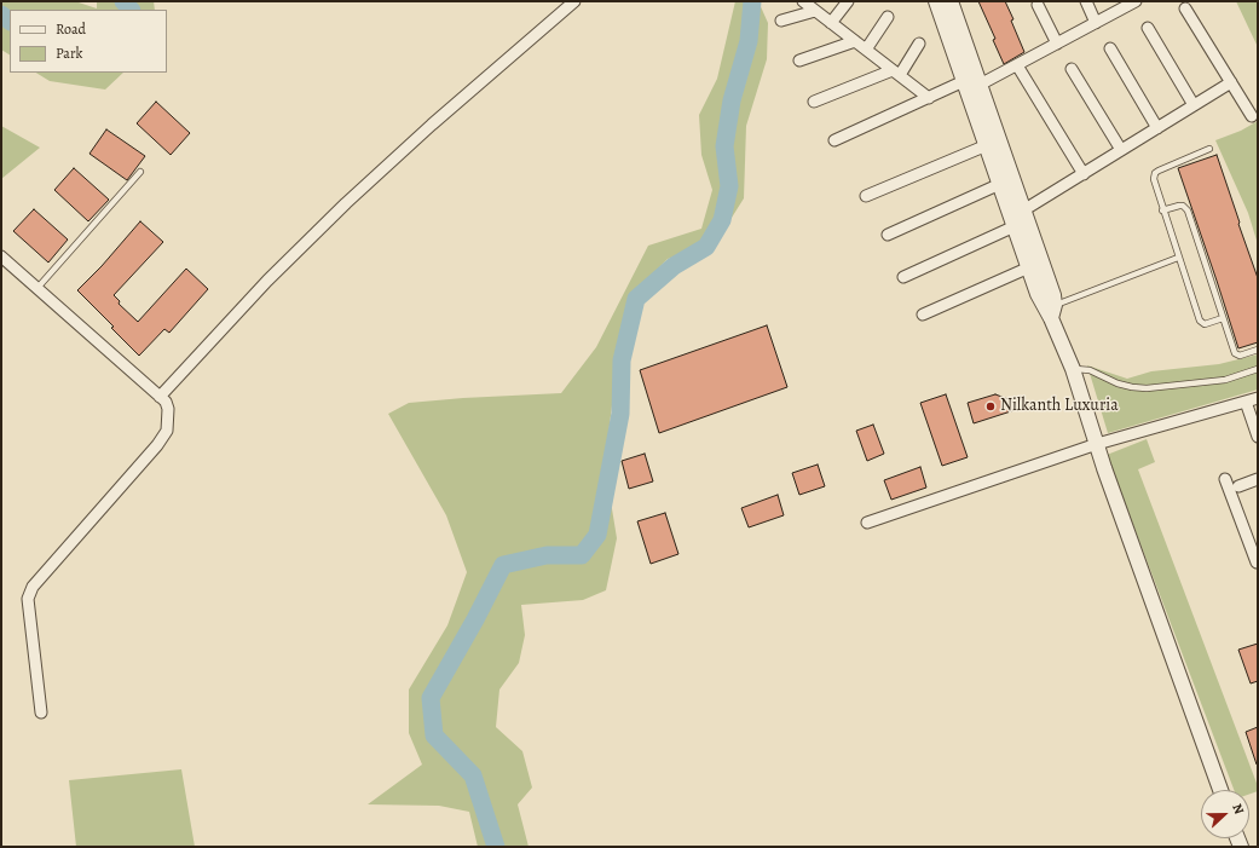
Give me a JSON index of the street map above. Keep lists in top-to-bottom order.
{
  "places": ["Nilkanth Luxuria"],
  "legend": ["Road", "Park"],
  "north": "right"
}
